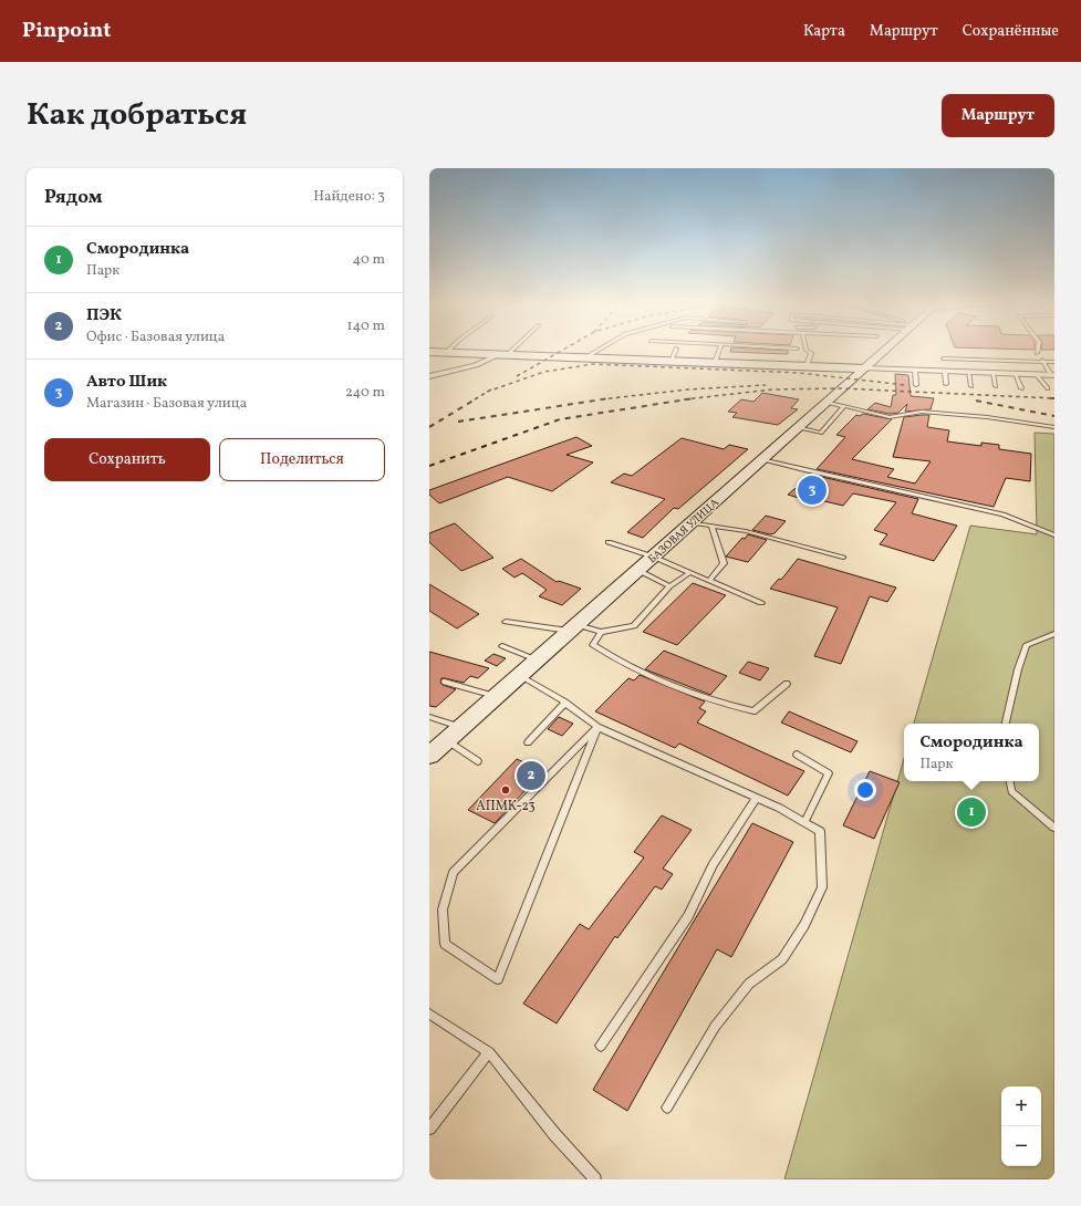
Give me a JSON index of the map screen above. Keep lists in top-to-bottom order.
{
  "streets": {
    "main road": ["БАЗОВАЯ УЛИЦА"]
  },
  "places": ["АПМК-23"],
  "page": {
    "header": "Pinpoint",
    "nav": ["Карта", "Маршрут", "Сохранённые"],
    "title": "Как добраться",
    "buttons": [
      "Маршрут",
      ["Сохранить", "Поделиться"]
    ],
    "heading": ["Рядом", "Найдено: 3"],
    "list": [
      {
        "mark": "1",
        "name": "Смородинка",
        "note": "Парк",
        "value": "40 m"
      },
      {
        "mark": "2",
        "name": "ПЭК",
        "note": "Офис · Базовая улица",
        "value": "140 m"
      },
      {
        "mark": "3",
        "name": "Авто Шик",
        "note": "Магазин · Базовая улица",
        "value": "240 m"
      }
    ],
    "pins": ["3", "2", "1"],
    "popup": ["Смородинка", "Парк"],
    "map_buttons": ["+", "−"]
  }
}
